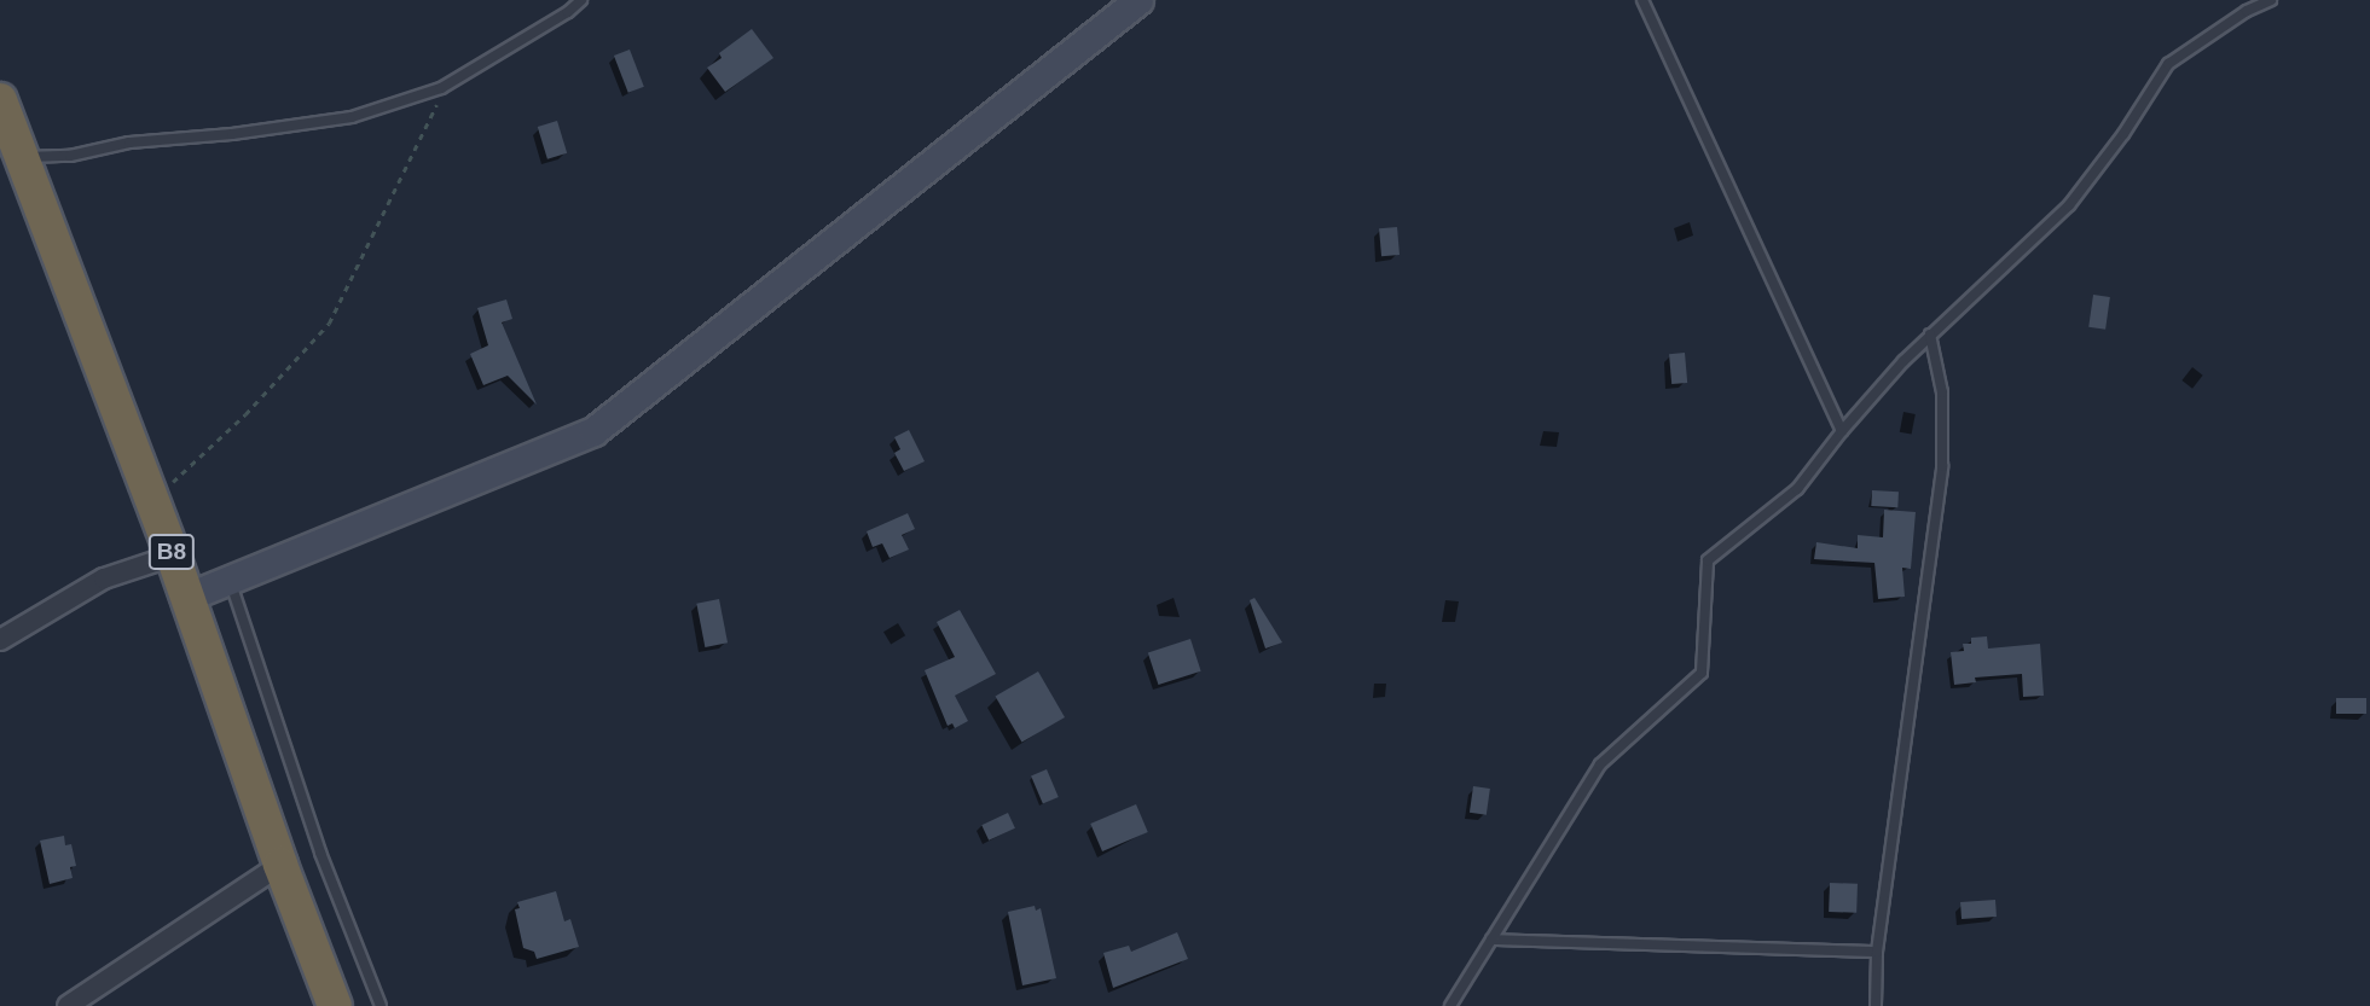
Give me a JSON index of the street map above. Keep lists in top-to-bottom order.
{
  "streets": {
    "highway": ["B8"]
  }
}
